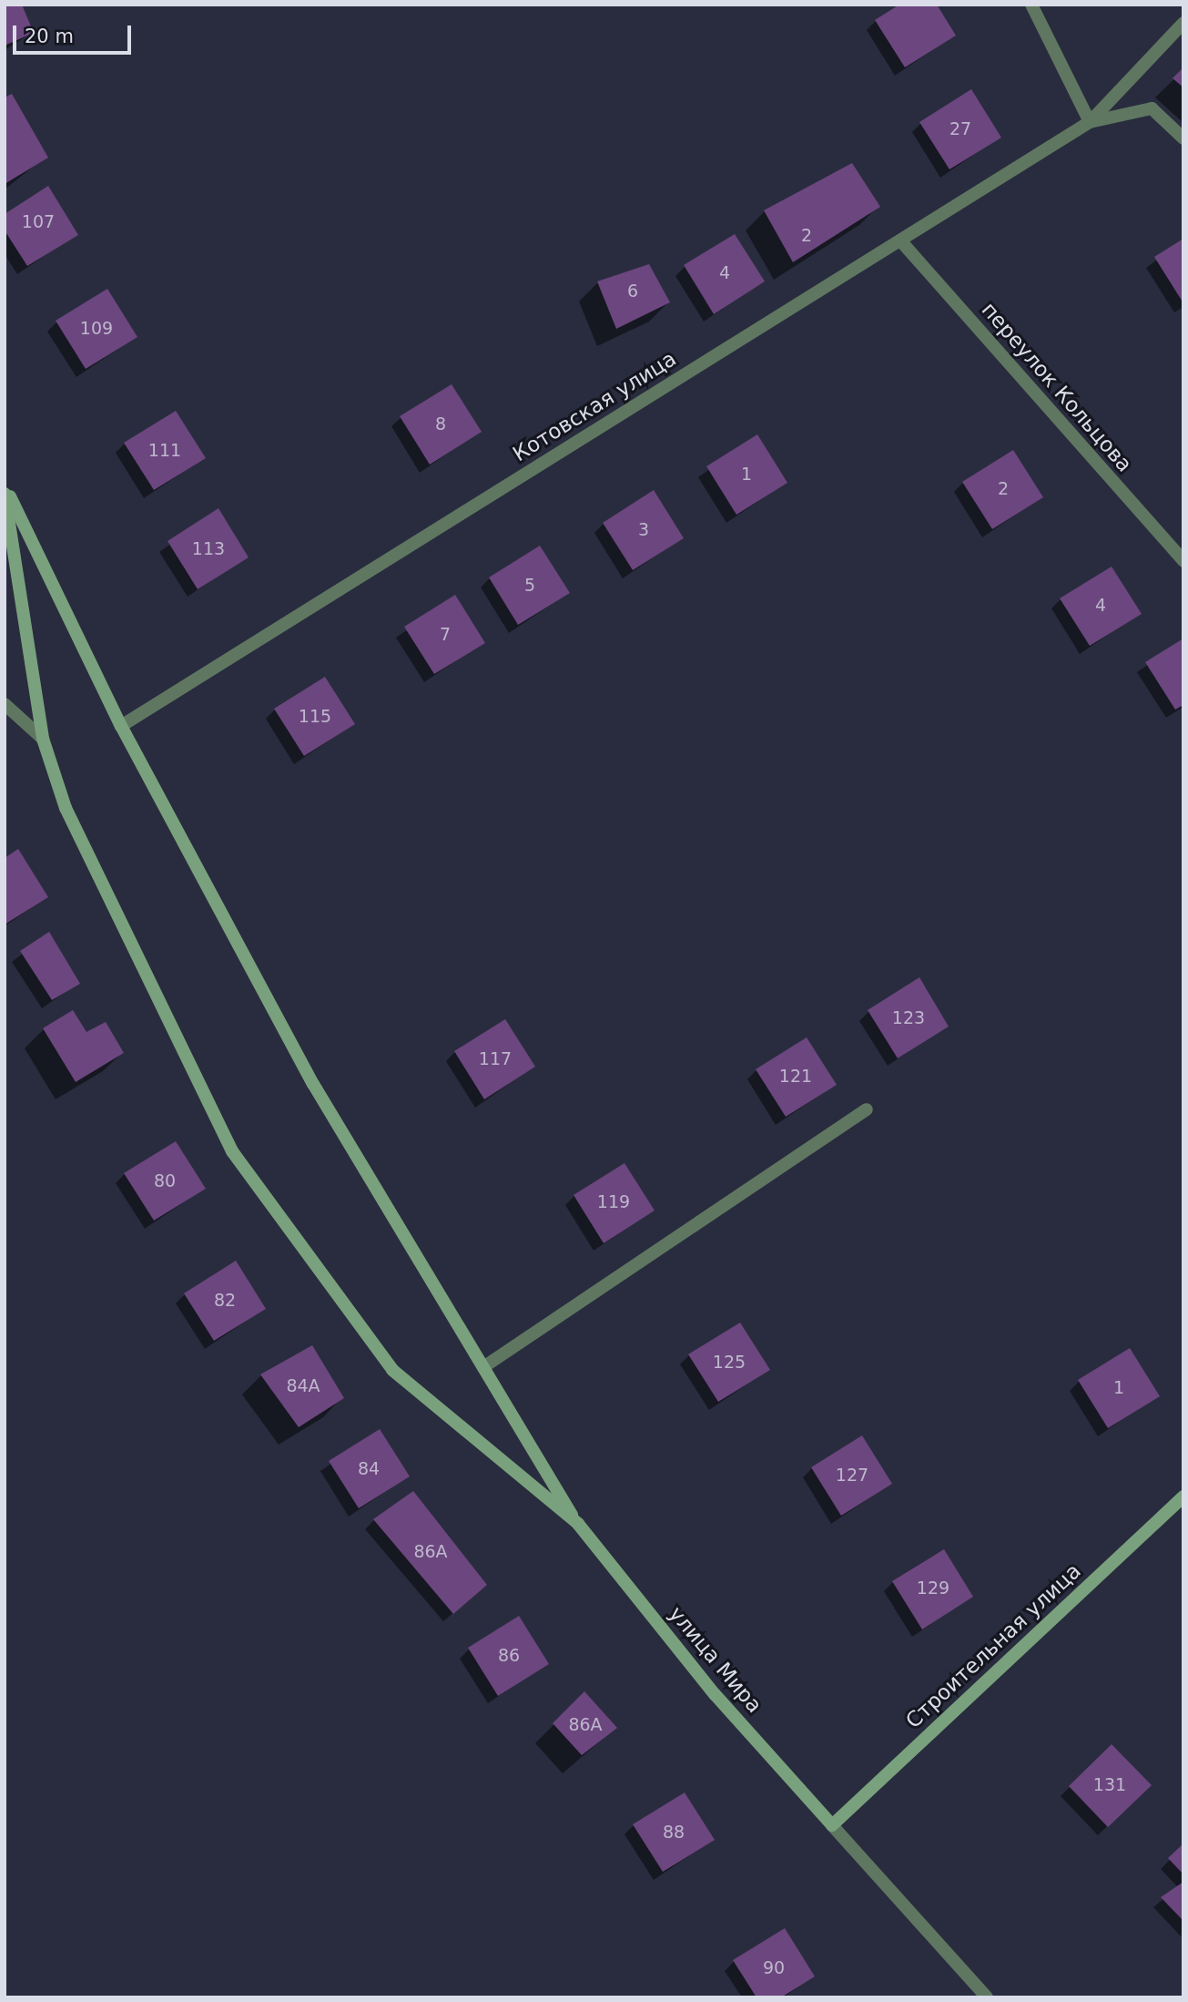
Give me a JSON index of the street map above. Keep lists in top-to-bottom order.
{
  "streets": {
    "main road": ["Строительная улица", "улица Мира"],
    "street": ["переулок Кольцова", "Котовская улица"]
  },
  "crossings": [
    ["переулок Кольцова", "Котовская улица"],
    ["Строительная улица", "улица Мира"]
  ],
  "house_numbers": [
    "27",
    "107",
    "2",
    "4",
    "6",
    "109",
    "8",
    "111",
    "1",
    "2",
    "3",
    "113",
    "5",
    "4",
    "7",
    "115",
    "123",
    "117",
    "121",
    "80",
    "119",
    "82",
    "125",
    "84А",
    "1",
    "84",
    "127",
    "86А",
    "129",
    "86",
    "86А",
    "131",
    "88",
    "90"
  ],
  "scale_bar": "20 m"
}
